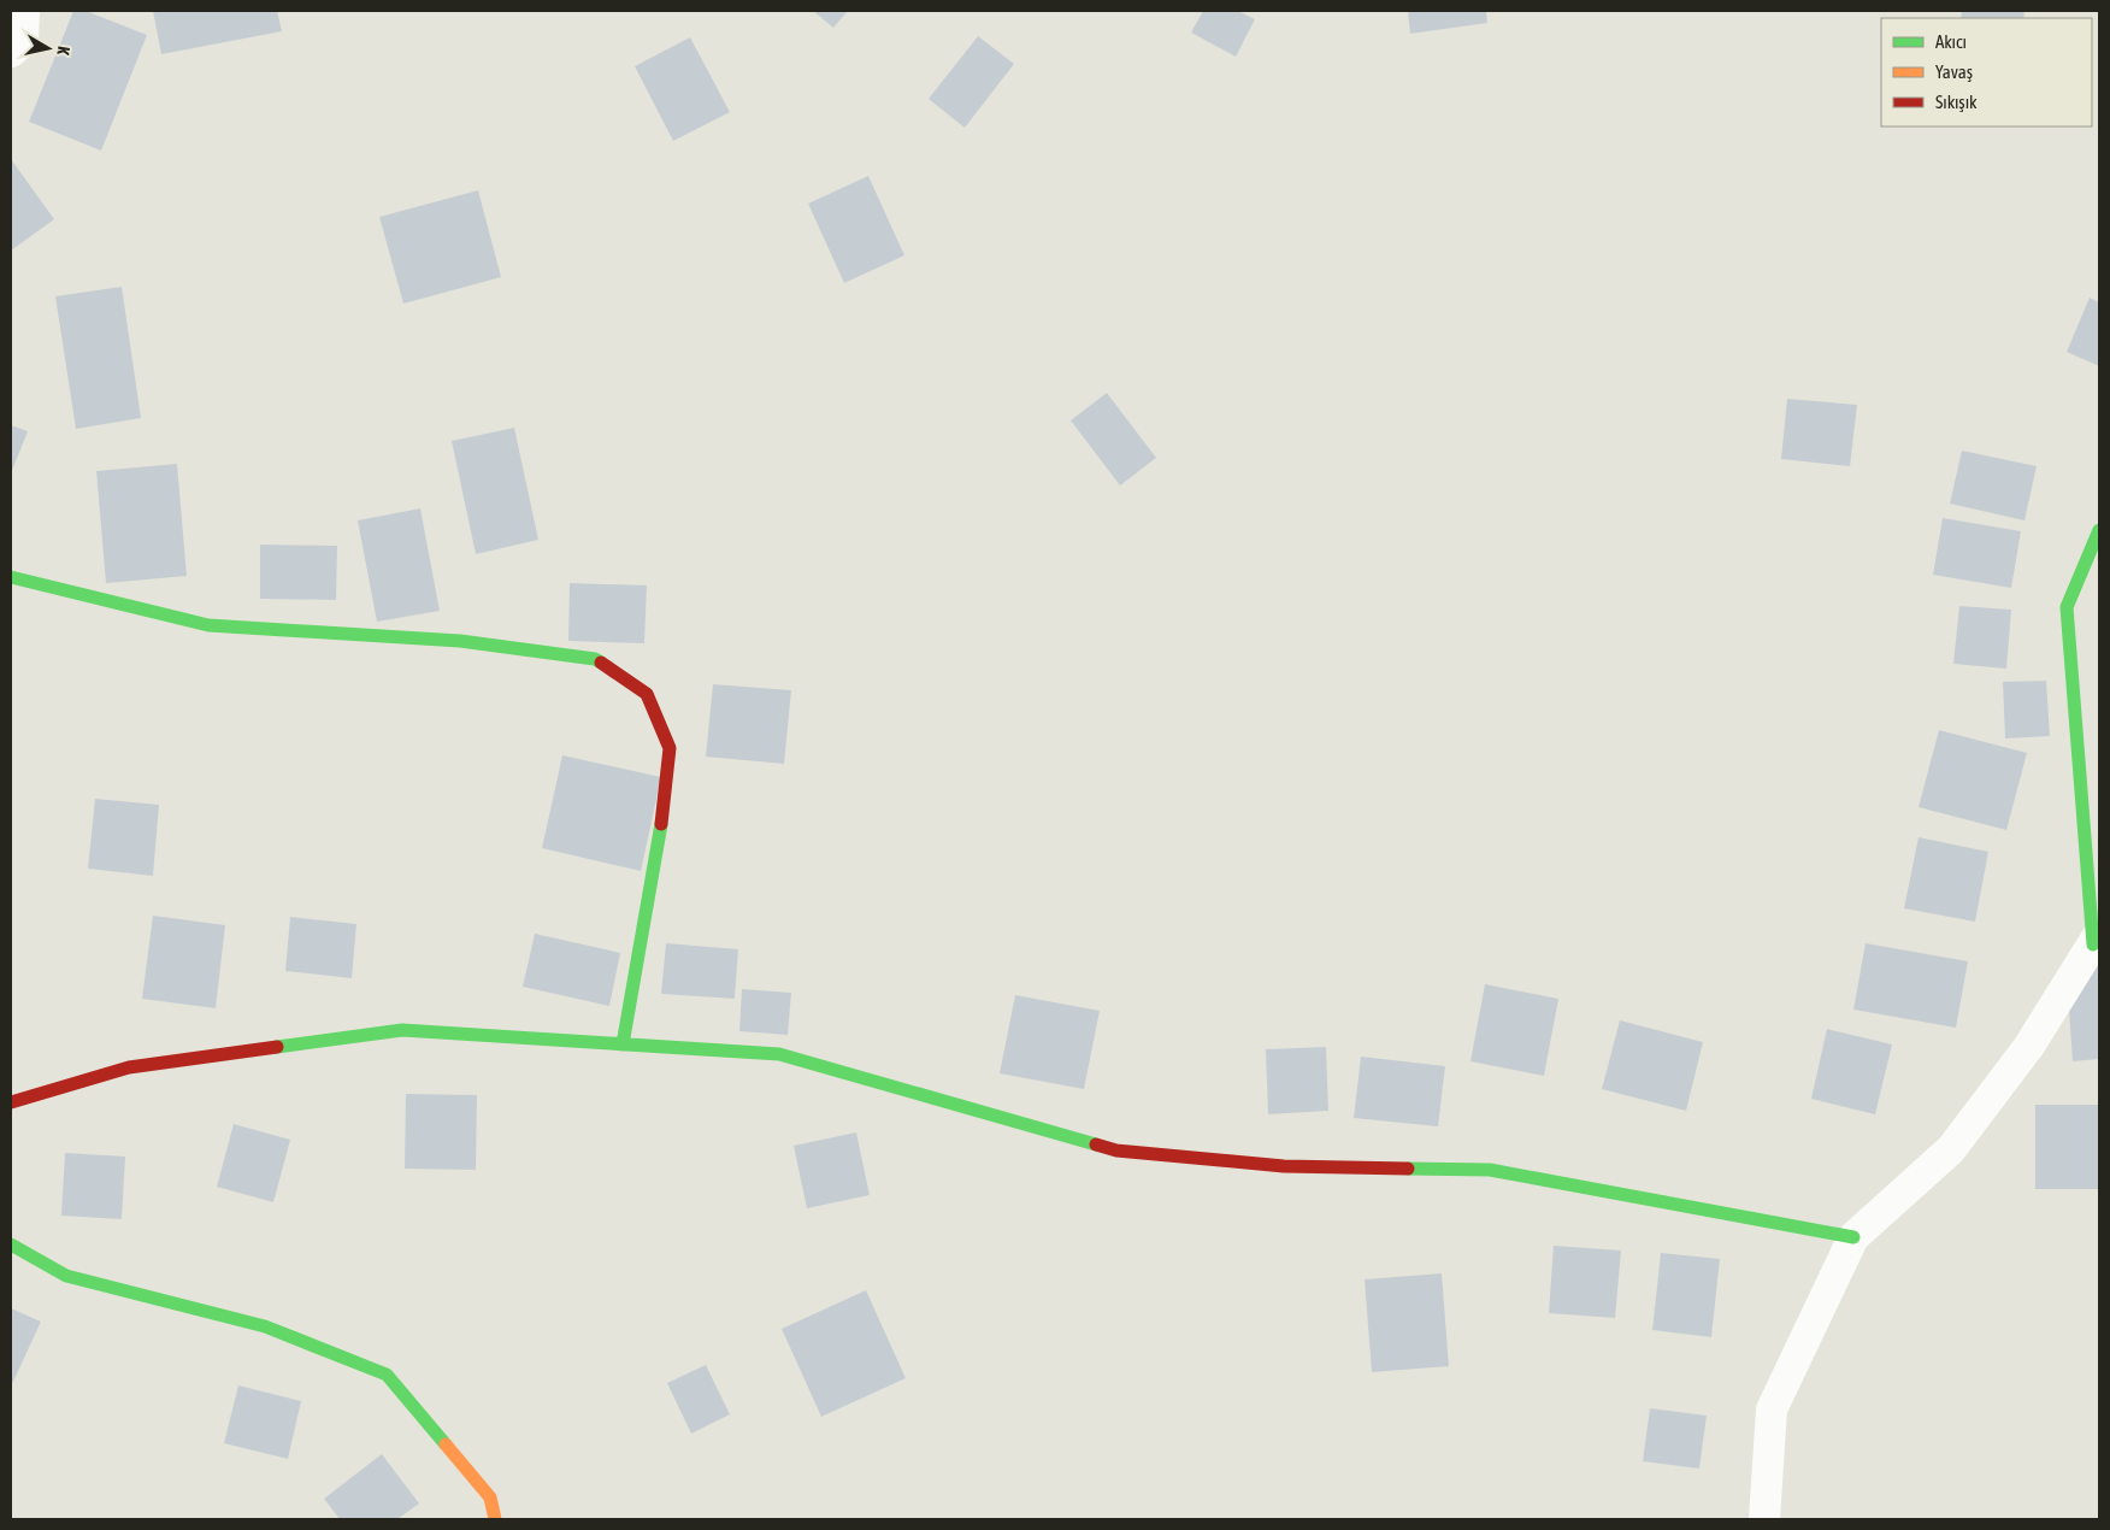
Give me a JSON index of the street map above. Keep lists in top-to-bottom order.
{
  "legend": ["Akıcı", "Yavaş", "Sıkışık"],
  "north": "right"
}
